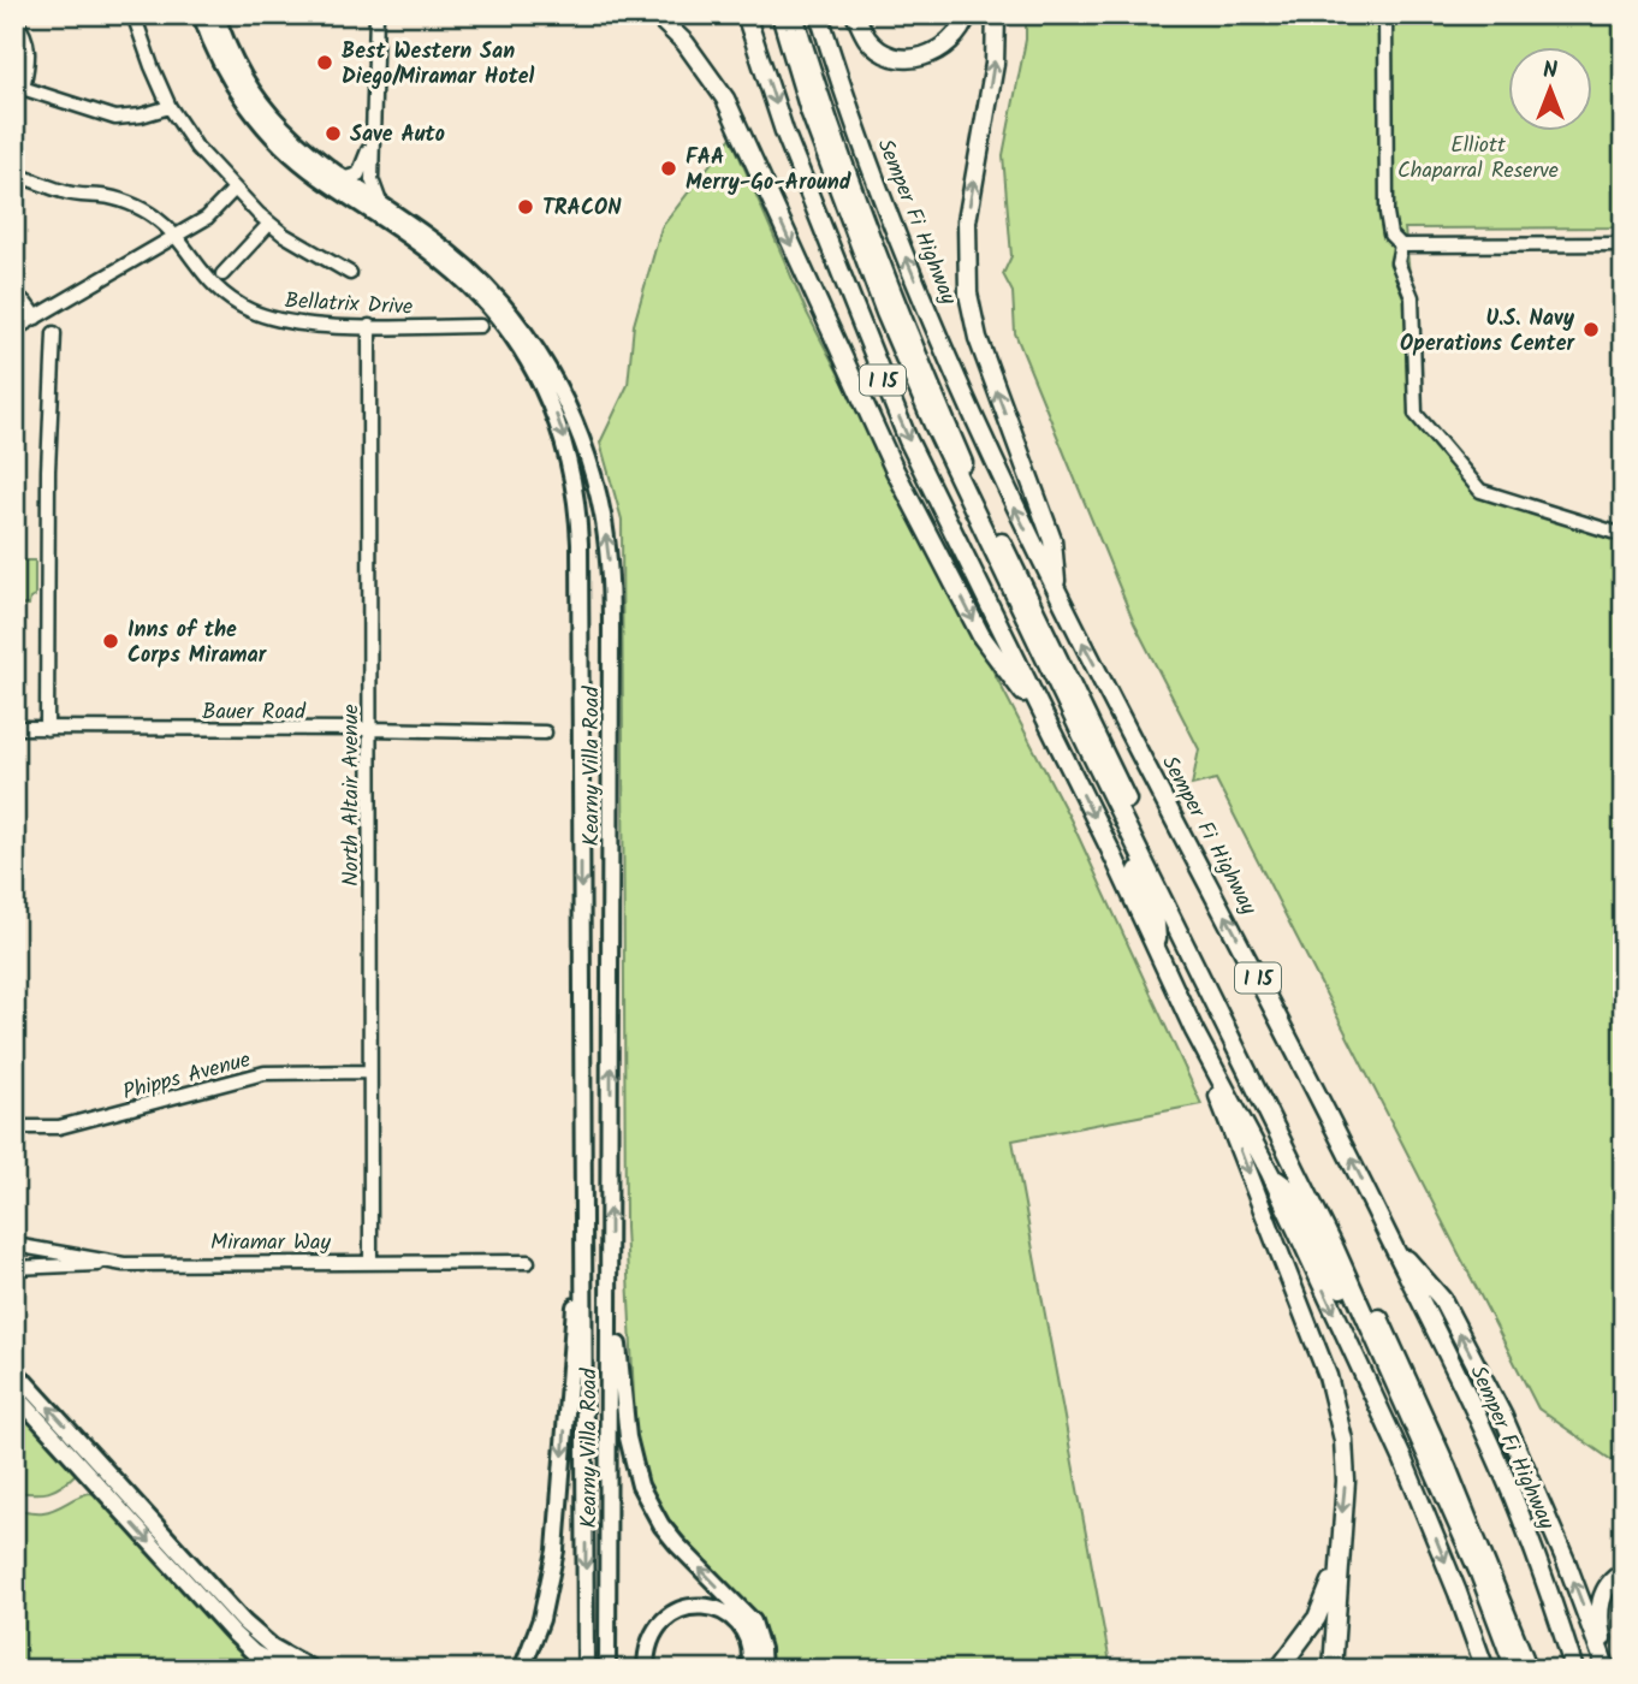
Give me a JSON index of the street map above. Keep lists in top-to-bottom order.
{
  "streets": {
    "highway": ["Semper Fi Highway", "I 15"],
    "main road": ["Kearny Villa Road"],
    "street": [
      "Bellatrix Drive",
      "Bauer Road",
      "North Altair Avenue",
      "Phipps Avenue",
      "Miramar Way"
    ]
  },
  "crossings": [
    ["Bellatrix Drive", "North Altair Avenue"],
    ["Bauer Road", "North Altair Avenue"],
    ["North Altair Avenue", "Phipps Avenue"],
    ["North Altair Avenue", "Miramar Way"]
  ],
  "parks": ["Elliott Chaparral Reserve"],
  "places": [
    "Best Western San Diego/Miramar Hotel",
    "Save Auto",
    "FAA Merry-Go-Around",
    "TRACON",
    "U.S. Navy Operations Center",
    "Inns of the Corps Miramar"
  ],
  "north": "top"
}
